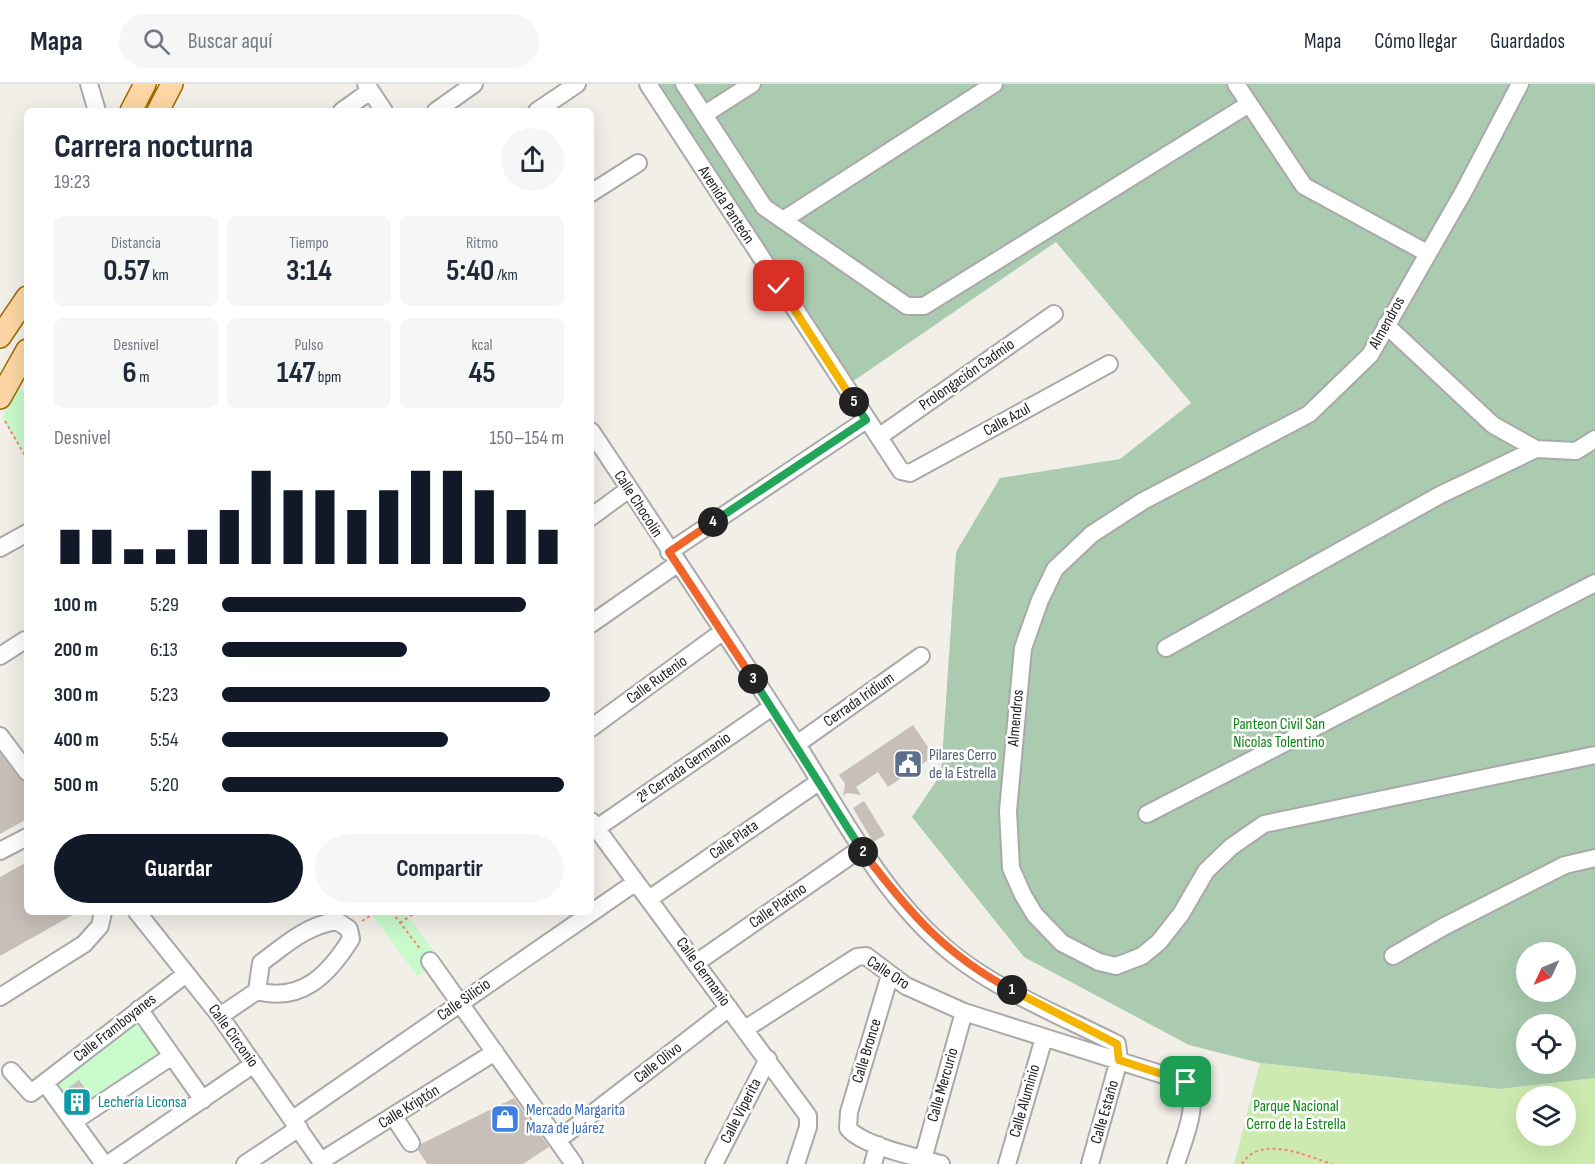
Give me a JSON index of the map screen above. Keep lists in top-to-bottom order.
{
  "streets": {
    "street": [
      "Avenida Panteón",
      "Almendros",
      "Prolongación Cadmio",
      "Calle Azul",
      "Calle Chocolín",
      "Calle Rutenio",
      "Cerrada Iridium",
      "2ª Cerrada Germanio",
      "Calle Plata",
      "Calle Platino",
      "Calle Germanio",
      "Calle Oro",
      "Calle Silicio",
      "Calle Framboyanes",
      "Calle Circonio",
      "Calle Bronce",
      "Calle Olivo",
      "Calle Mercurio",
      "Calle Aluminio",
      "Calle Kriptón",
      "Calle Viperita",
      "Calle Estaño"
    ]
  },
  "crossings": [
    ["Avenida Panteón", "Prolongación Cadmio"],
    ["Avenida Panteón", "Calle Azul"],
    ["Calle Chocolín", "Calle Rutenio"],
    ["Calle Chocolín", "Cerrada Iridium"],
    ["Calle Chocolín", "2ª Cerrada Germanio"],
    ["Calle Chocolín", "Calle Plata"],
    ["Calle Chocolín", "Calle Platino"],
    ["Calle Chocolín", "Calle Oro"],
    ["Calle Chocolín", "Calle Estaño"],
    ["2ª Cerrada Germanio", "Calle Germanio"],
    ["Calle Plata", "Calle Germanio"],
    ["Calle Platino", "Calle Germanio"],
    ["Calle Germanio", "Calle Oro"],
    ["Calle Germanio", "Calle Silicio"],
    ["Calle Germanio", "Calle Olivo"],
    ["Calle Germanio", "Calle Viperita"],
    ["Calle Oro", "Calle Bronce"],
    ["Calle Oro", "Calle Mercurio"],
    ["Calle Oro", "Calle Aluminio"],
    ["Calle Oro", "Calle Estaño"],
    ["Calle Silicio", "Calle Circonio"],
    ["Calle Framboyanes", "Calle Circonio"],
    ["Calle Circonio", "Calle Kriptón"]
  ],
  "parks": ["Panteon Civil San Nicolas Tolentino", "Parque Nacional Cerro de la Estrella"],
  "places": {
    "public building": ["Pilares Cerro de la Estrella"],
    "building": ["Lechería Liconsa"],
    "shop": ["Mercado Margarita Maza de Juárez"]
  },
  "north": "bottom left",
  "page": {
    "header": "Mapa",
    "search": "Buscar aquí",
    "nav": ["Mapa", "Cómo llegar", "Guardados"],
    "heading": ["Carrera nocturna", "19:23"],
    "stats": [
      ["Distancia", "0.57 km"],
      ["Tiempo", "3:14"],
      ["Ritmo", "5:40 /km"],
      ["Desnivel", "6 m"],
      ["Pulso", "147 bpm"],
      ["kcal", "45"]
    ],
    "pins": [
      "5",
      "4",
      "3",
      "2",
      "1"
    ],
    "chart": ["Desnivel", "150–154 m"],
    "list": [
      {
        "name": "100 m",
        "note": "5:29"
      },
      {
        "name": "200 m",
        "note": "6:13"
      },
      {
        "name": "300 m",
        "note": "5:23"
      },
      {
        "name": "400 m",
        "note": "5:54"
      },
      {
        "name": "500 m",
        "note": "5:20"
      }
    ],
    "buttons": ["Guardar", "Compartir"]
  }
}
